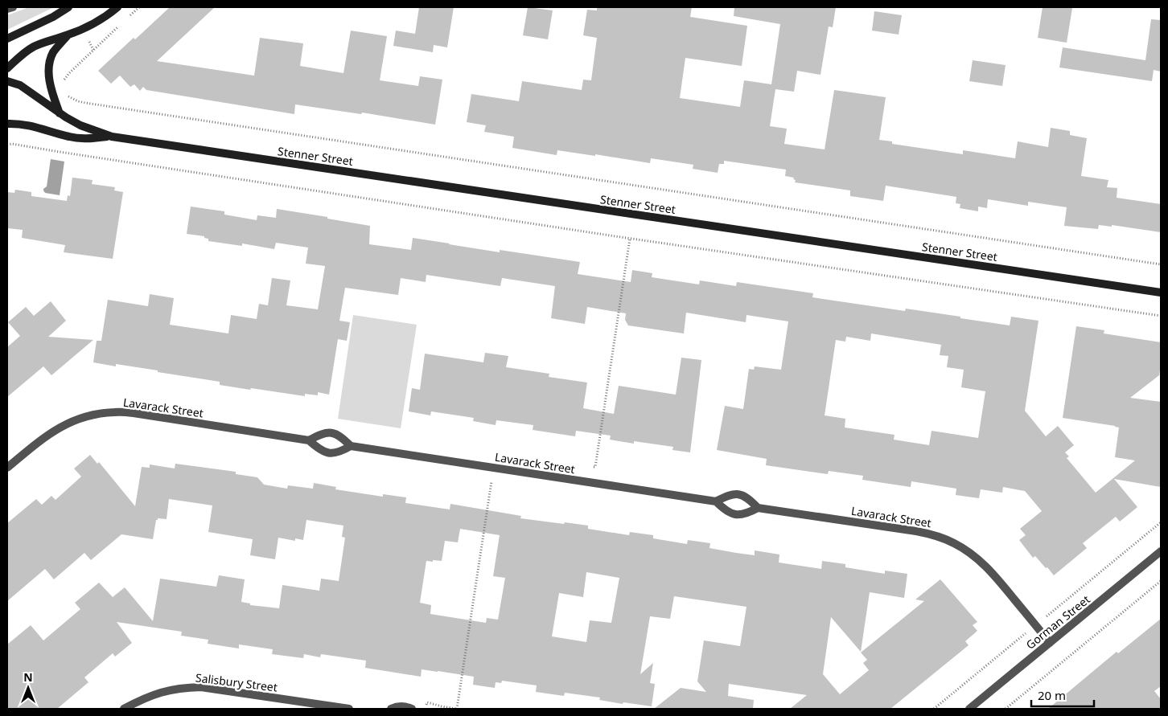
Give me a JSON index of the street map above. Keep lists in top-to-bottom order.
{
  "streets": {
    "main road": ["Stenner Street"],
    "street": ["Lavarack Street", "Gorman Street", "Salisbury Street"]
  },
  "crossings": [
    ["Lavarack Street", "Gorman Street"]
  ],
  "scale_bar": "20 m",
  "north": "top"
}
